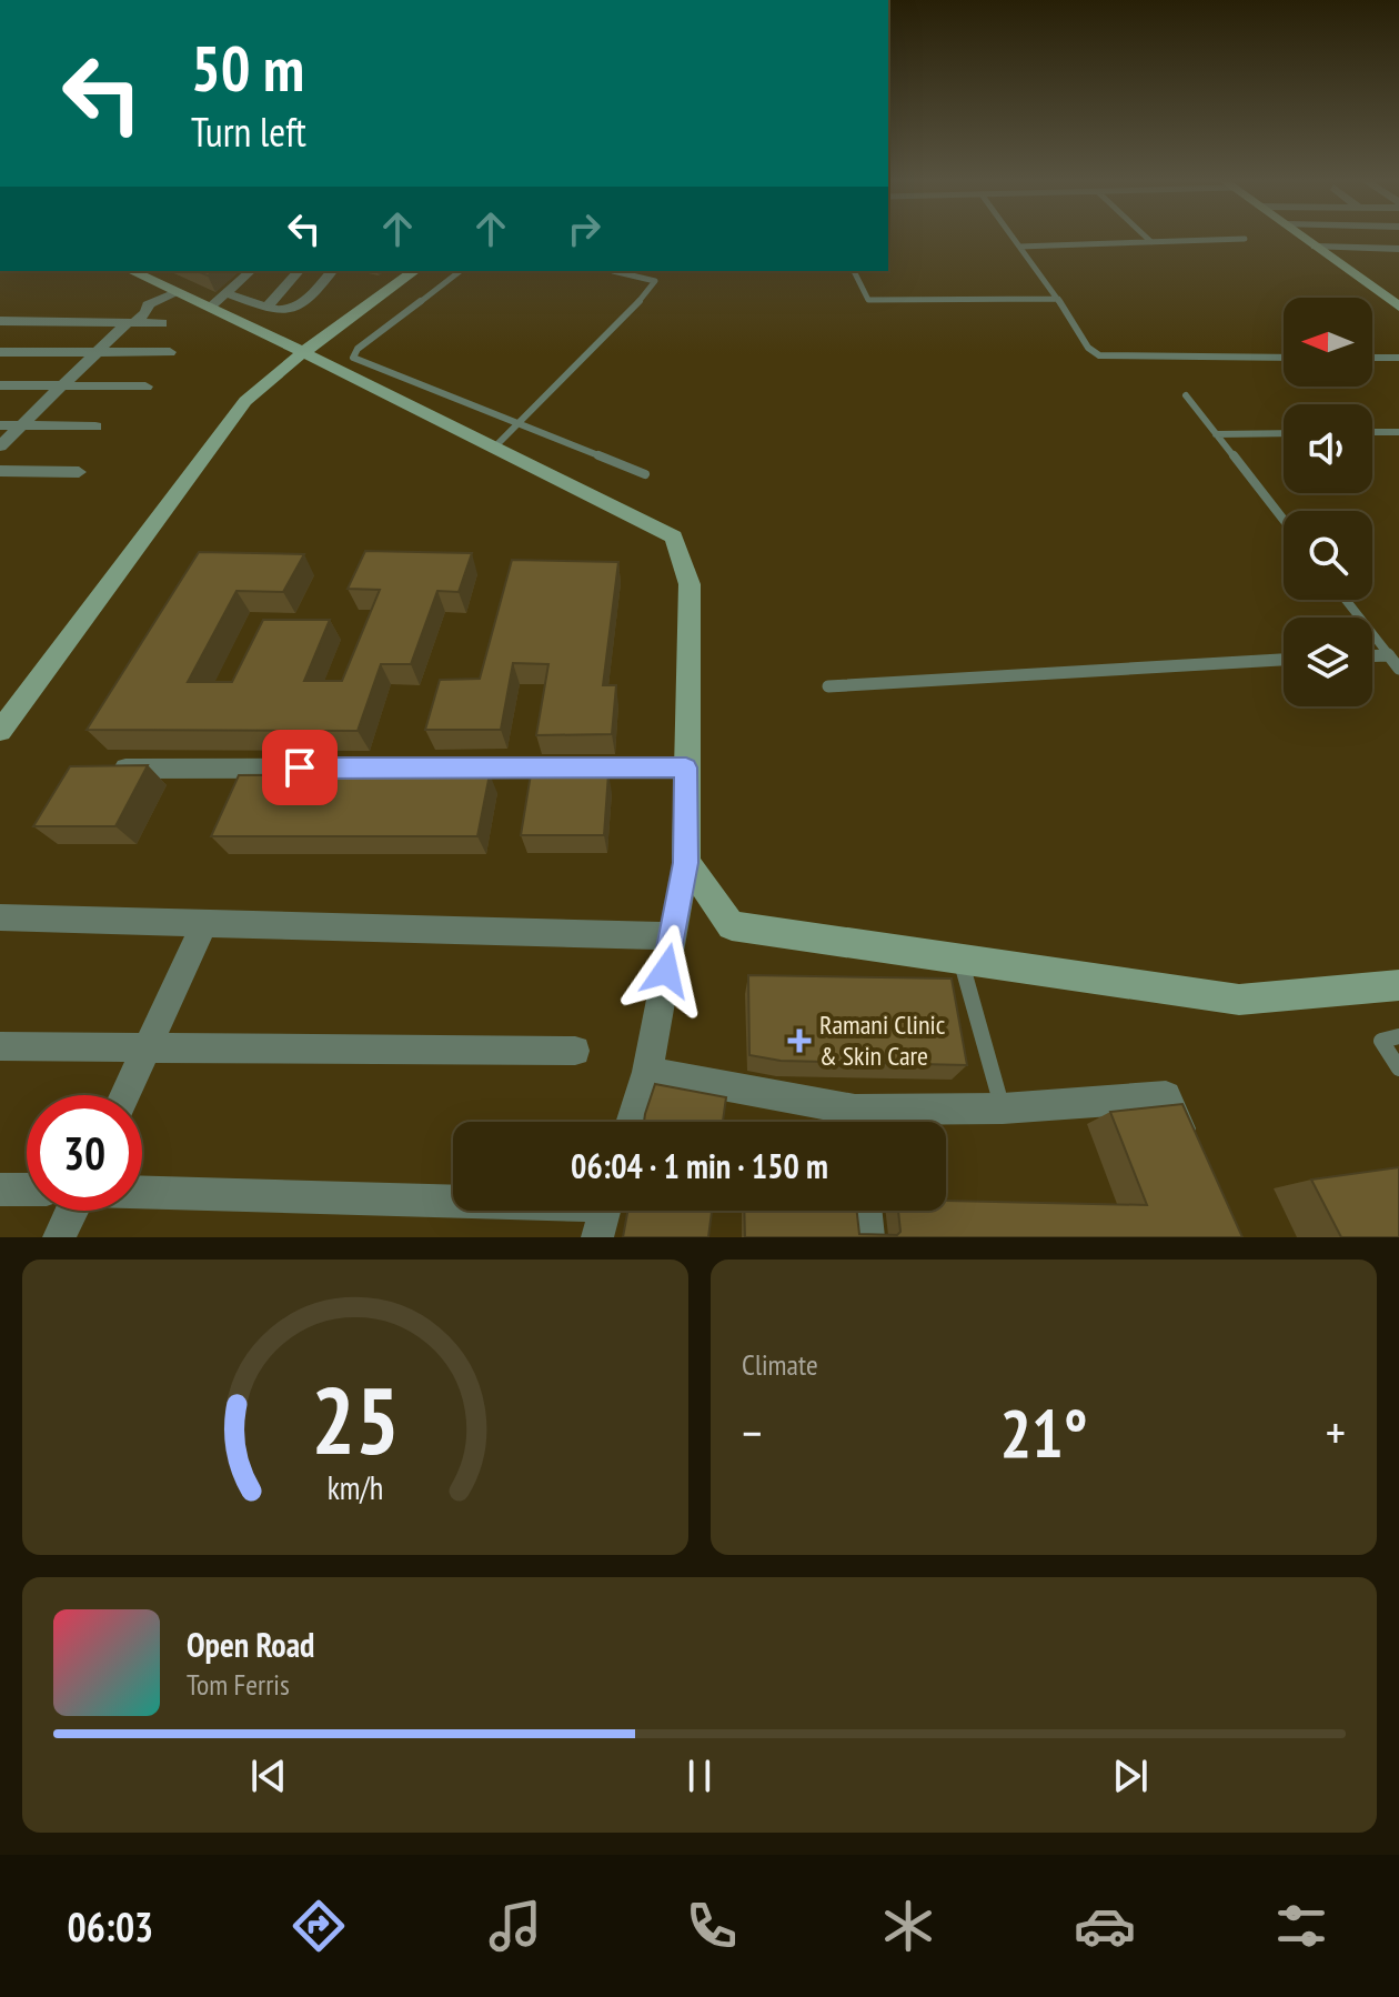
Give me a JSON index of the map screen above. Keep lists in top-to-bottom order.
{
  "places": {
    "health": ["Ramani Clinic & Skin Care"]
  },
  "north": "left",
  "page": {
    "turn": ["50 m", "Turn left"],
    "limit": "30",
    "trip": "06:04 · 1 min · 150 m",
    "tile": "Climate",
    "heat": ["−", "21°", "+"],
    "song": ["Open Road", "Tom Ferris"],
    "tabs": "06:03",
    "gauge": ["25", "km/h"]
  }
}
